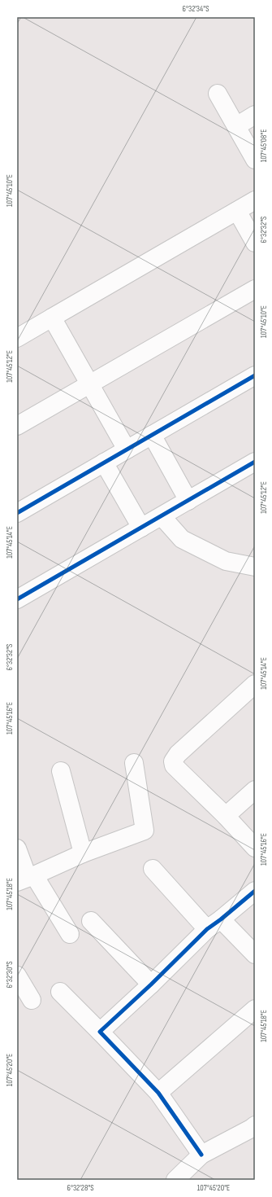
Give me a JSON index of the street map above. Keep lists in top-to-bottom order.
{
  "coordinates": [
    "6°32'34\"S",
    "107°45'08\"E",
    "107°45'10\"E",
    "6°32'32\"S",
    "107°45'12\"E",
    "107°45'14\"E",
    "107°45'16\"E",
    "107°45'18\"E",
    "6°32'30\"S",
    "107°45'20\"E",
    "6°32'28\"S"
  ]
}
